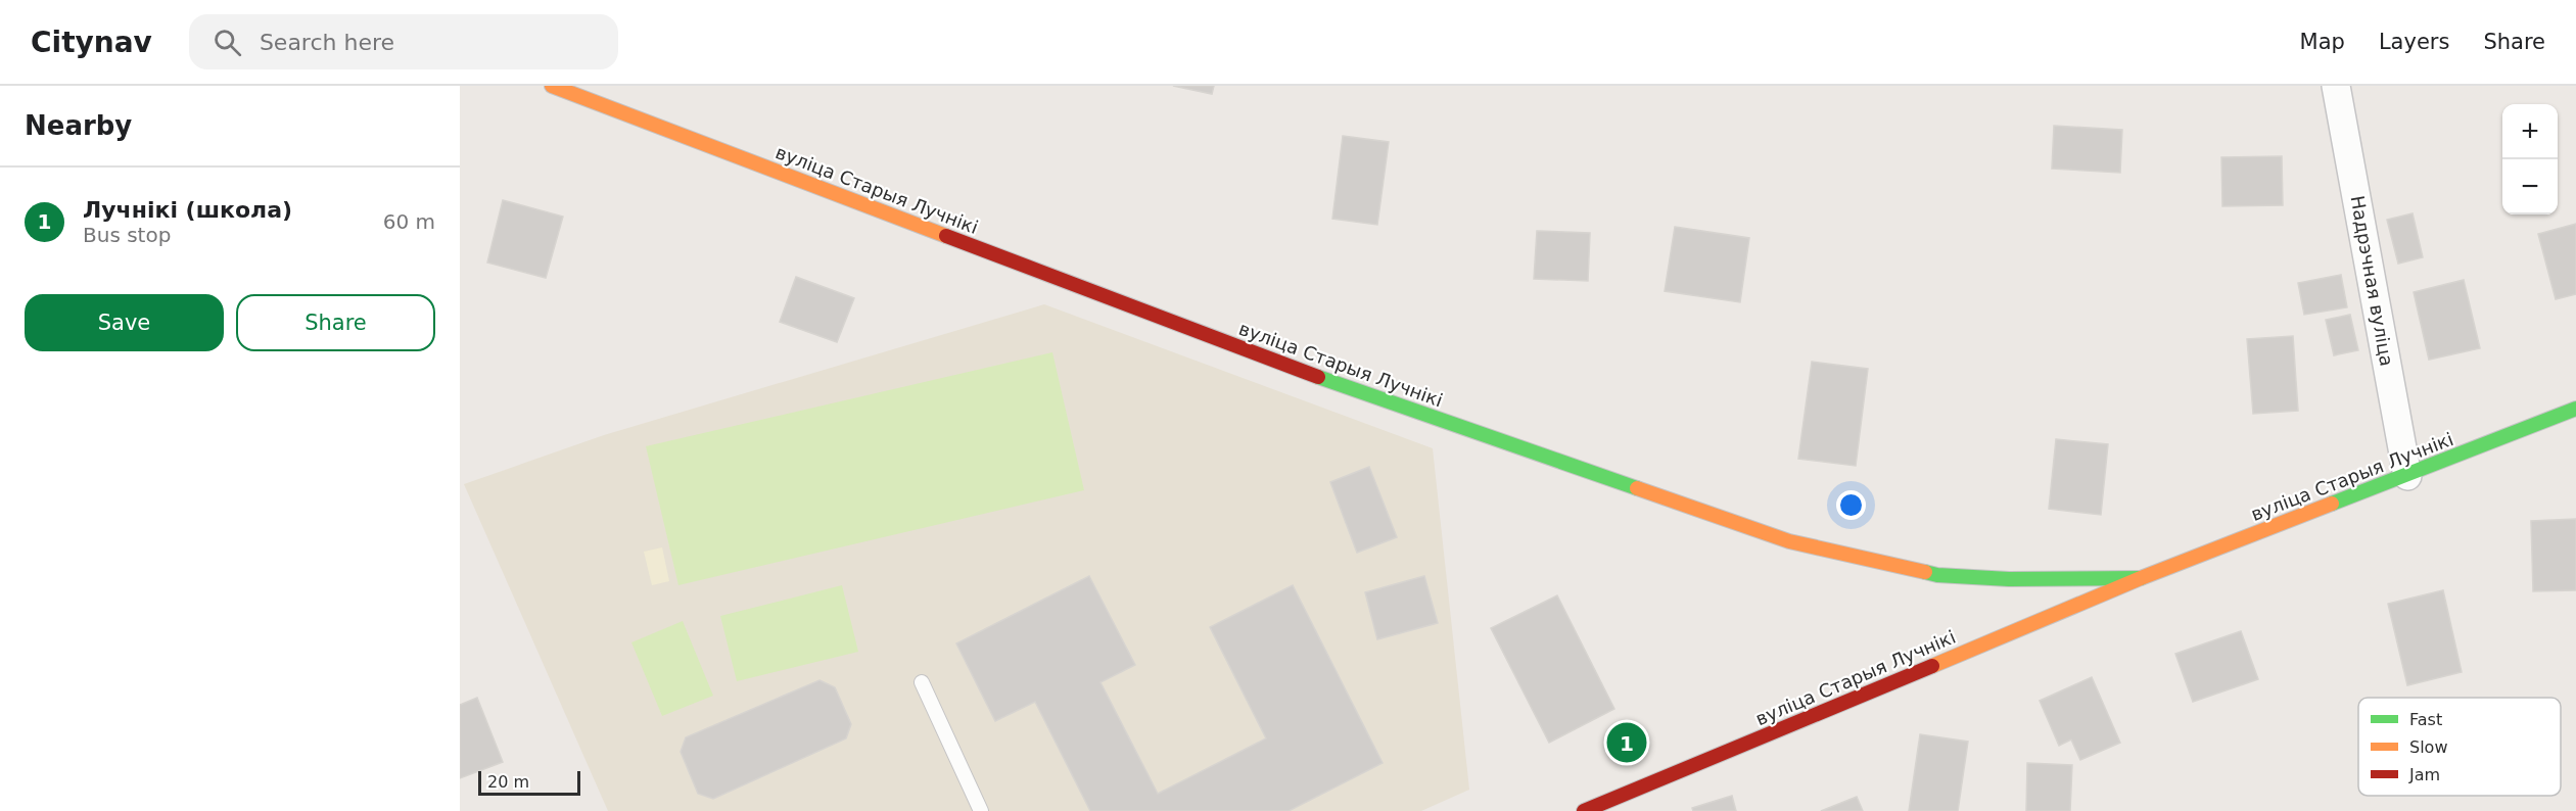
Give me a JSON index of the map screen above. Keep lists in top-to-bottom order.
{
  "streets": {
    "main road": ["вуліца Старыя Лучнікі"],
    "street": ["Надрэчная вуліца"]
  },
  "crossings": [
    ["вуліца Старыя Лучнікі", "Надрэчная вуліца"]
  ],
  "legend": ["Fast", "Slow", "Jam"],
  "scale_bar": "20 m",
  "page": {
    "header": "Citynav",
    "search": "Search here",
    "nav": ["Map", "Layers", "Share"],
    "heading": "Nearby",
    "map_buttons": ["+", "−"],
    "list": [
      {
        "mark": "1",
        "name": "Лучнікі (школа)",
        "note": "Bus stop",
        "value": "60 m"
      }
    ],
    "buttons": ["Save", "Share"],
    "pins": "1",
    "scale": "20 m"
  }
}
